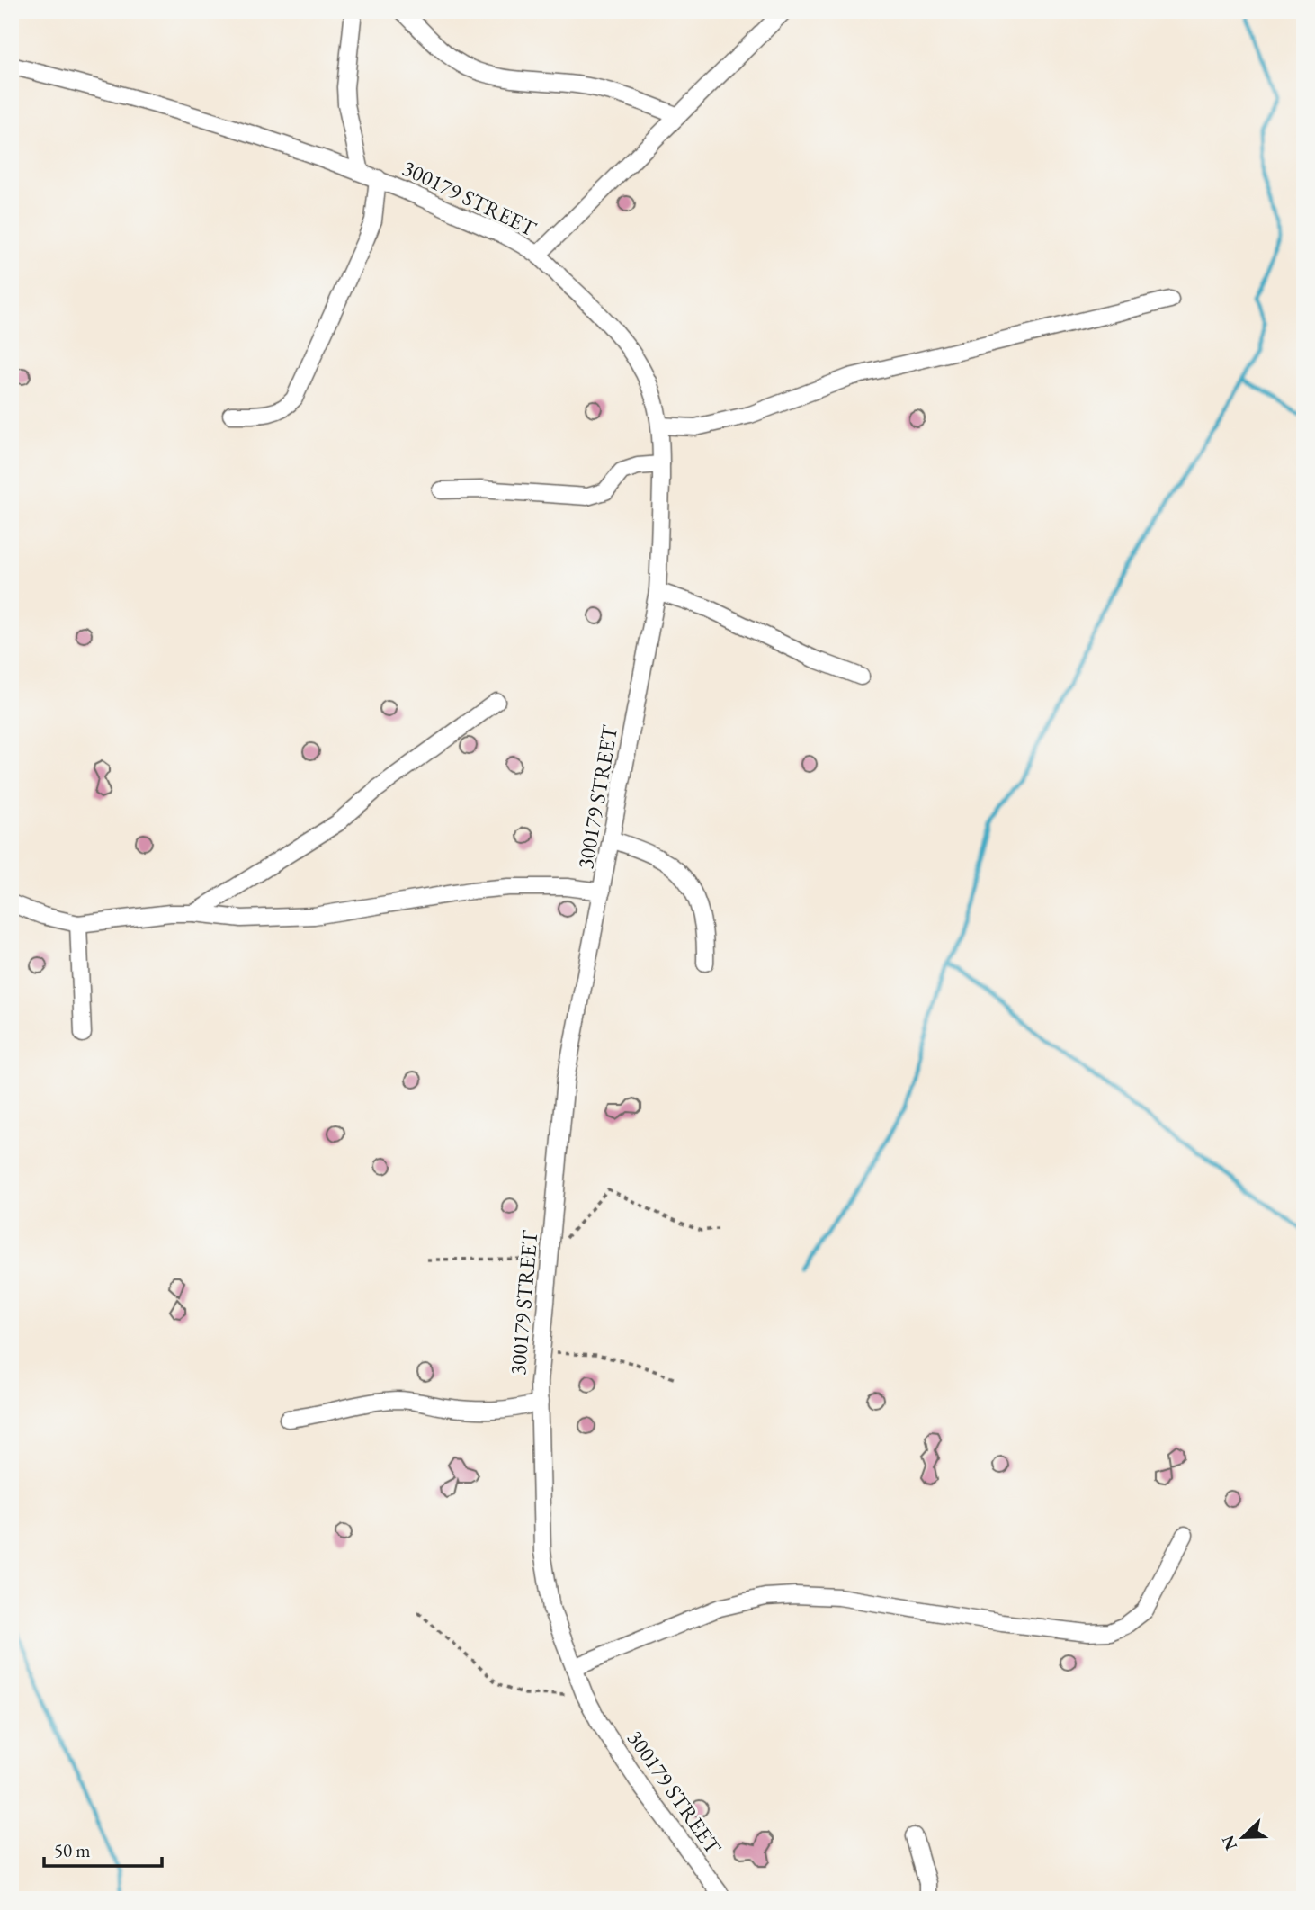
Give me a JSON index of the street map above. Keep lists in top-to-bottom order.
{
  "streets": {
    "street": ["300179 STREET"]
  },
  "scale_bar": "50 m",
  "north": "bottom left"
}
